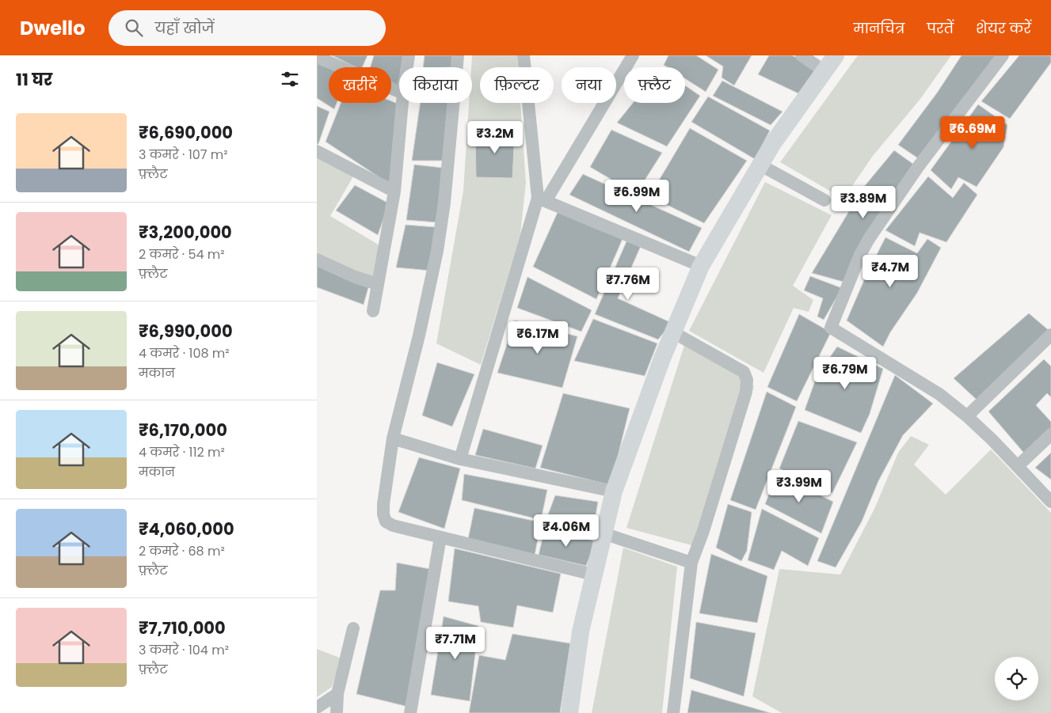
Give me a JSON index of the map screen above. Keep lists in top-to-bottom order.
{
  "page": {
    "header": "Dwello",
    "search": "यहाँ खोजें",
    "nav": ["मानचित्र", "परतें", "शेयर करें"],
    "heading": "11 घर",
    "chip": [
      "खरीदें",
      "किराया",
      "फ़िल्टर",
      "नया",
      "फ़्लैट"
    ],
    "list": [
      {
        "name": "₹6,690,000",
        "note": "3 कमरे · 107 m² · फ़्लैट"
      },
      {
        "name": "₹3,200,000",
        "note": "2 कमरे · 54 m² · फ़्लैट"
      },
      {
        "name": "₹6,990,000",
        "note": "4 कमरे · 108 m² · मकान"
      },
      {
        "name": "₹6,170,000",
        "note": "4 कमरे · 112 m² · मकान"
      },
      {
        "name": "₹4,060,000",
        "note": "2 कमरे · 68 m² · फ़्लैट"
      },
      {
        "name": "₹7,710,000",
        "note": "3 कमरे · 104 m² · फ़्लैट"
      }
    ],
    "price": [
      "₹6.69M",
      "₹3.2M",
      "₹6.99M",
      "₹3.89M",
      "₹4.7M",
      "₹7.76M",
      "₹6.17M",
      "₹6.79M",
      "₹3.99M",
      "₹4.06M",
      "₹7.71M"
    ]
  }
}
